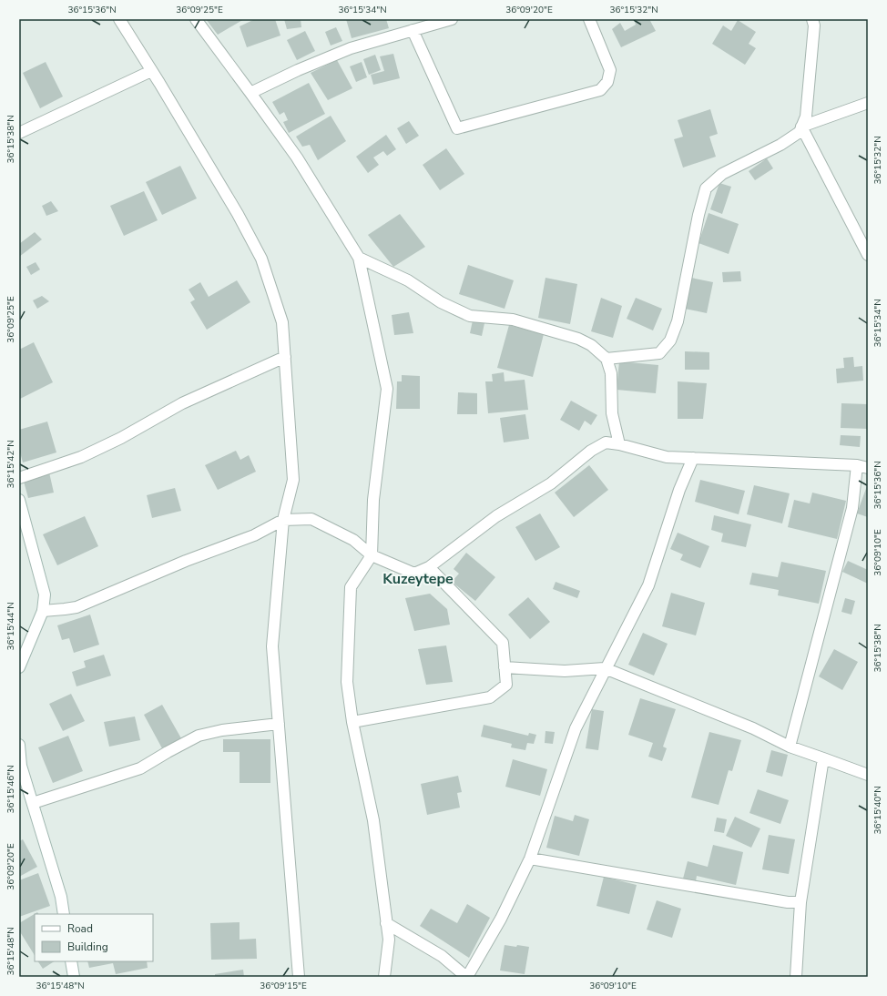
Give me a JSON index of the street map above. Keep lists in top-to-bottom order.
{
  "districts": ["Kuzeytepe"],
  "legend": ["Road", "Building"],
  "coordinates": [
    "36°15'36\"N",
    "36°09'25\"E",
    "36°15'34\"N",
    "36°09'20\"E",
    "36°15'32\"N",
    "36°15'38\"N",
    "36°15'42\"N",
    "36°09'10\"E",
    "36°15'44\"N",
    "36°15'46\"N",
    "36°15'40\"N",
    "36°15'48\"N",
    "36°09'15\"E"
  ]
}
